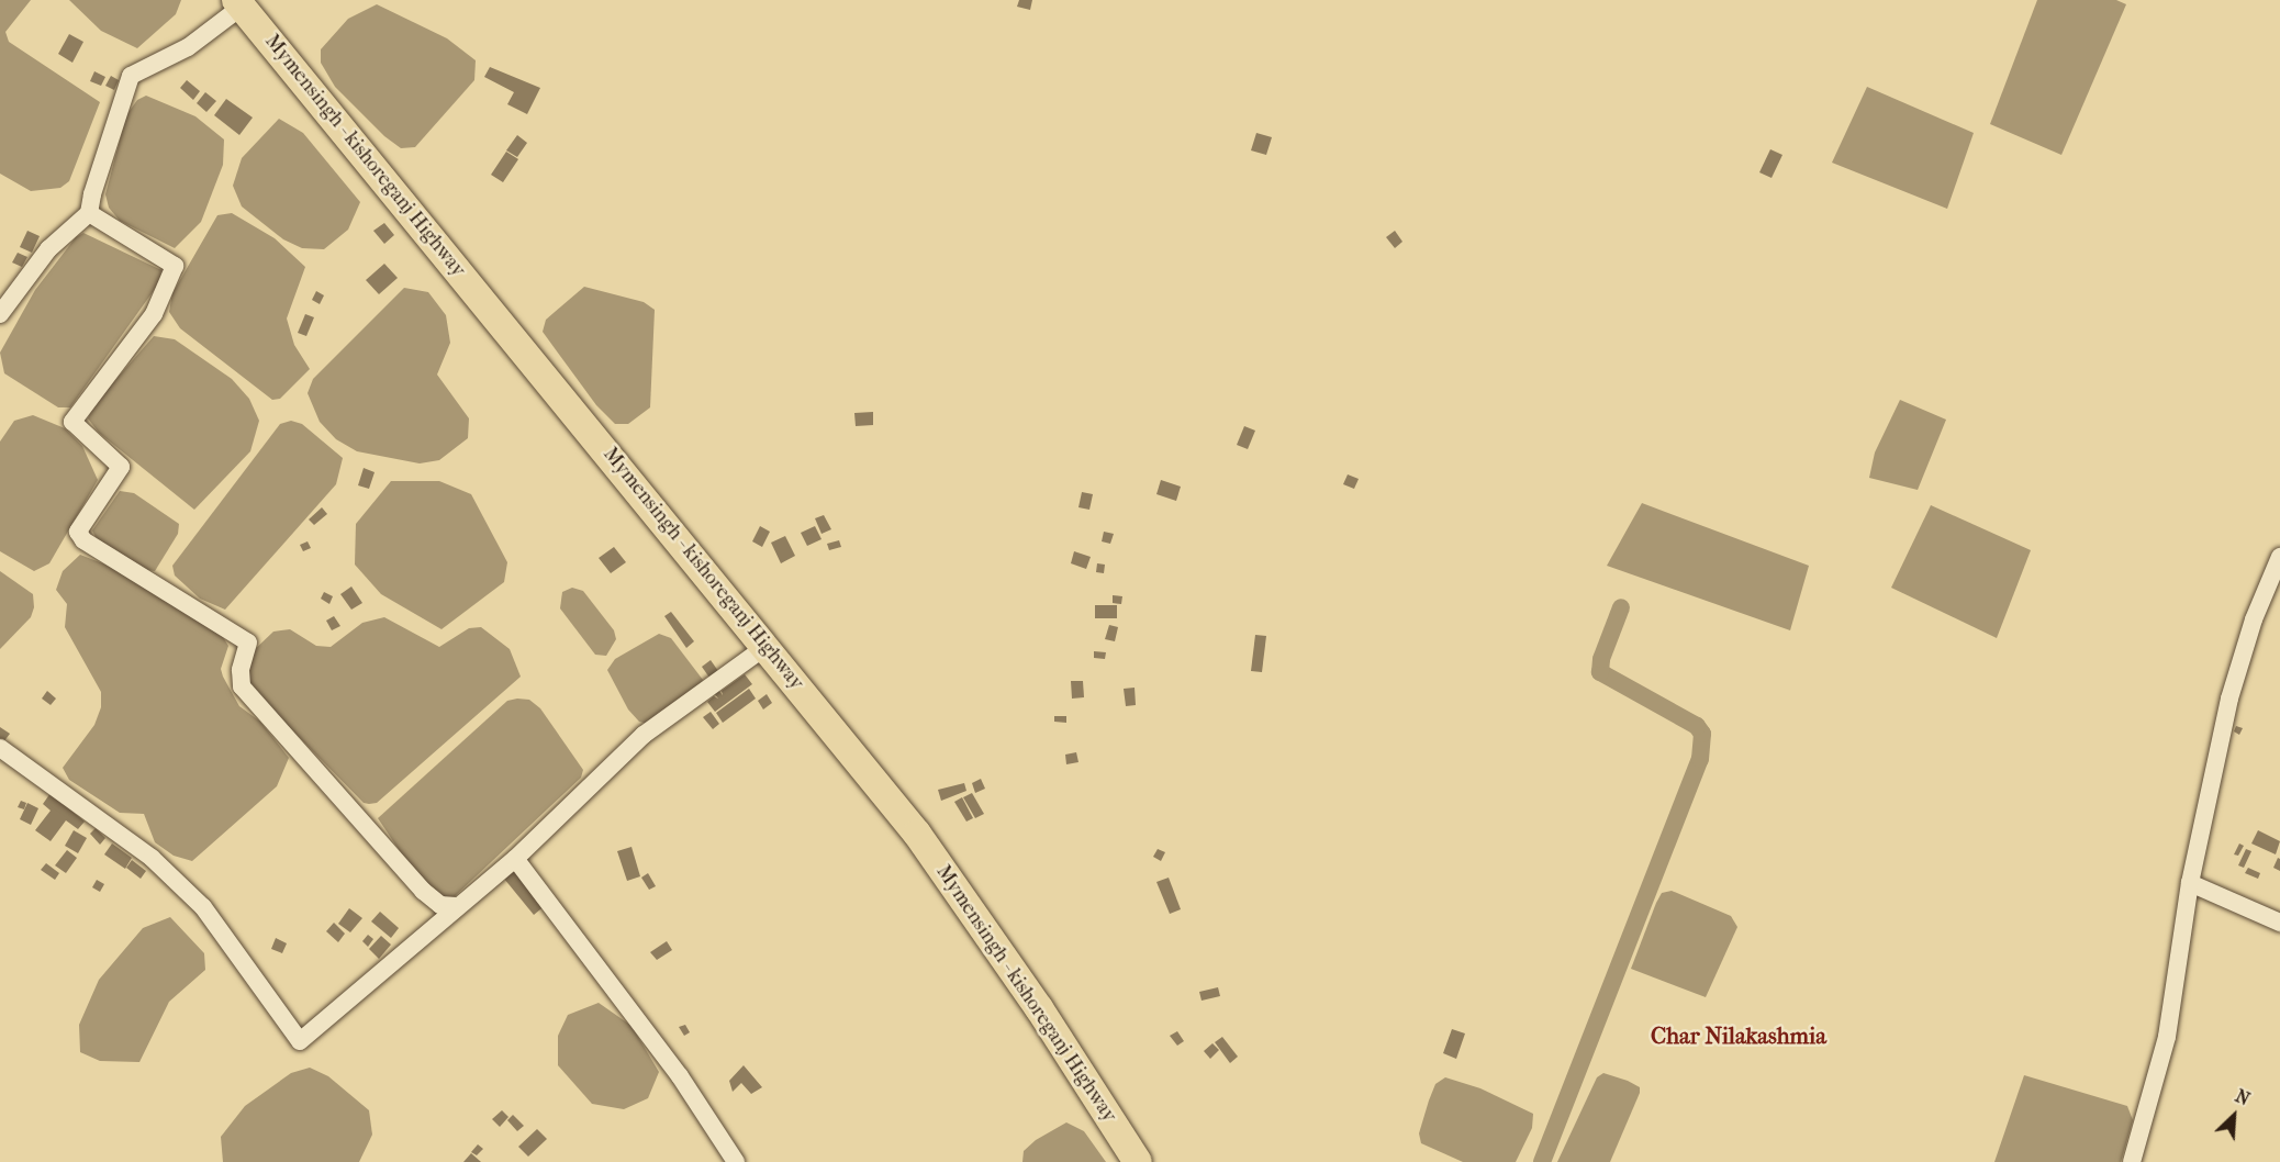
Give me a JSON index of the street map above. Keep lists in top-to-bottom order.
{
  "streets": {
    "main road": ["Mymensingh - kishoreganj Highway"]
  },
  "districts": ["Char Nilakashmia"],
  "north": "top right"
}
